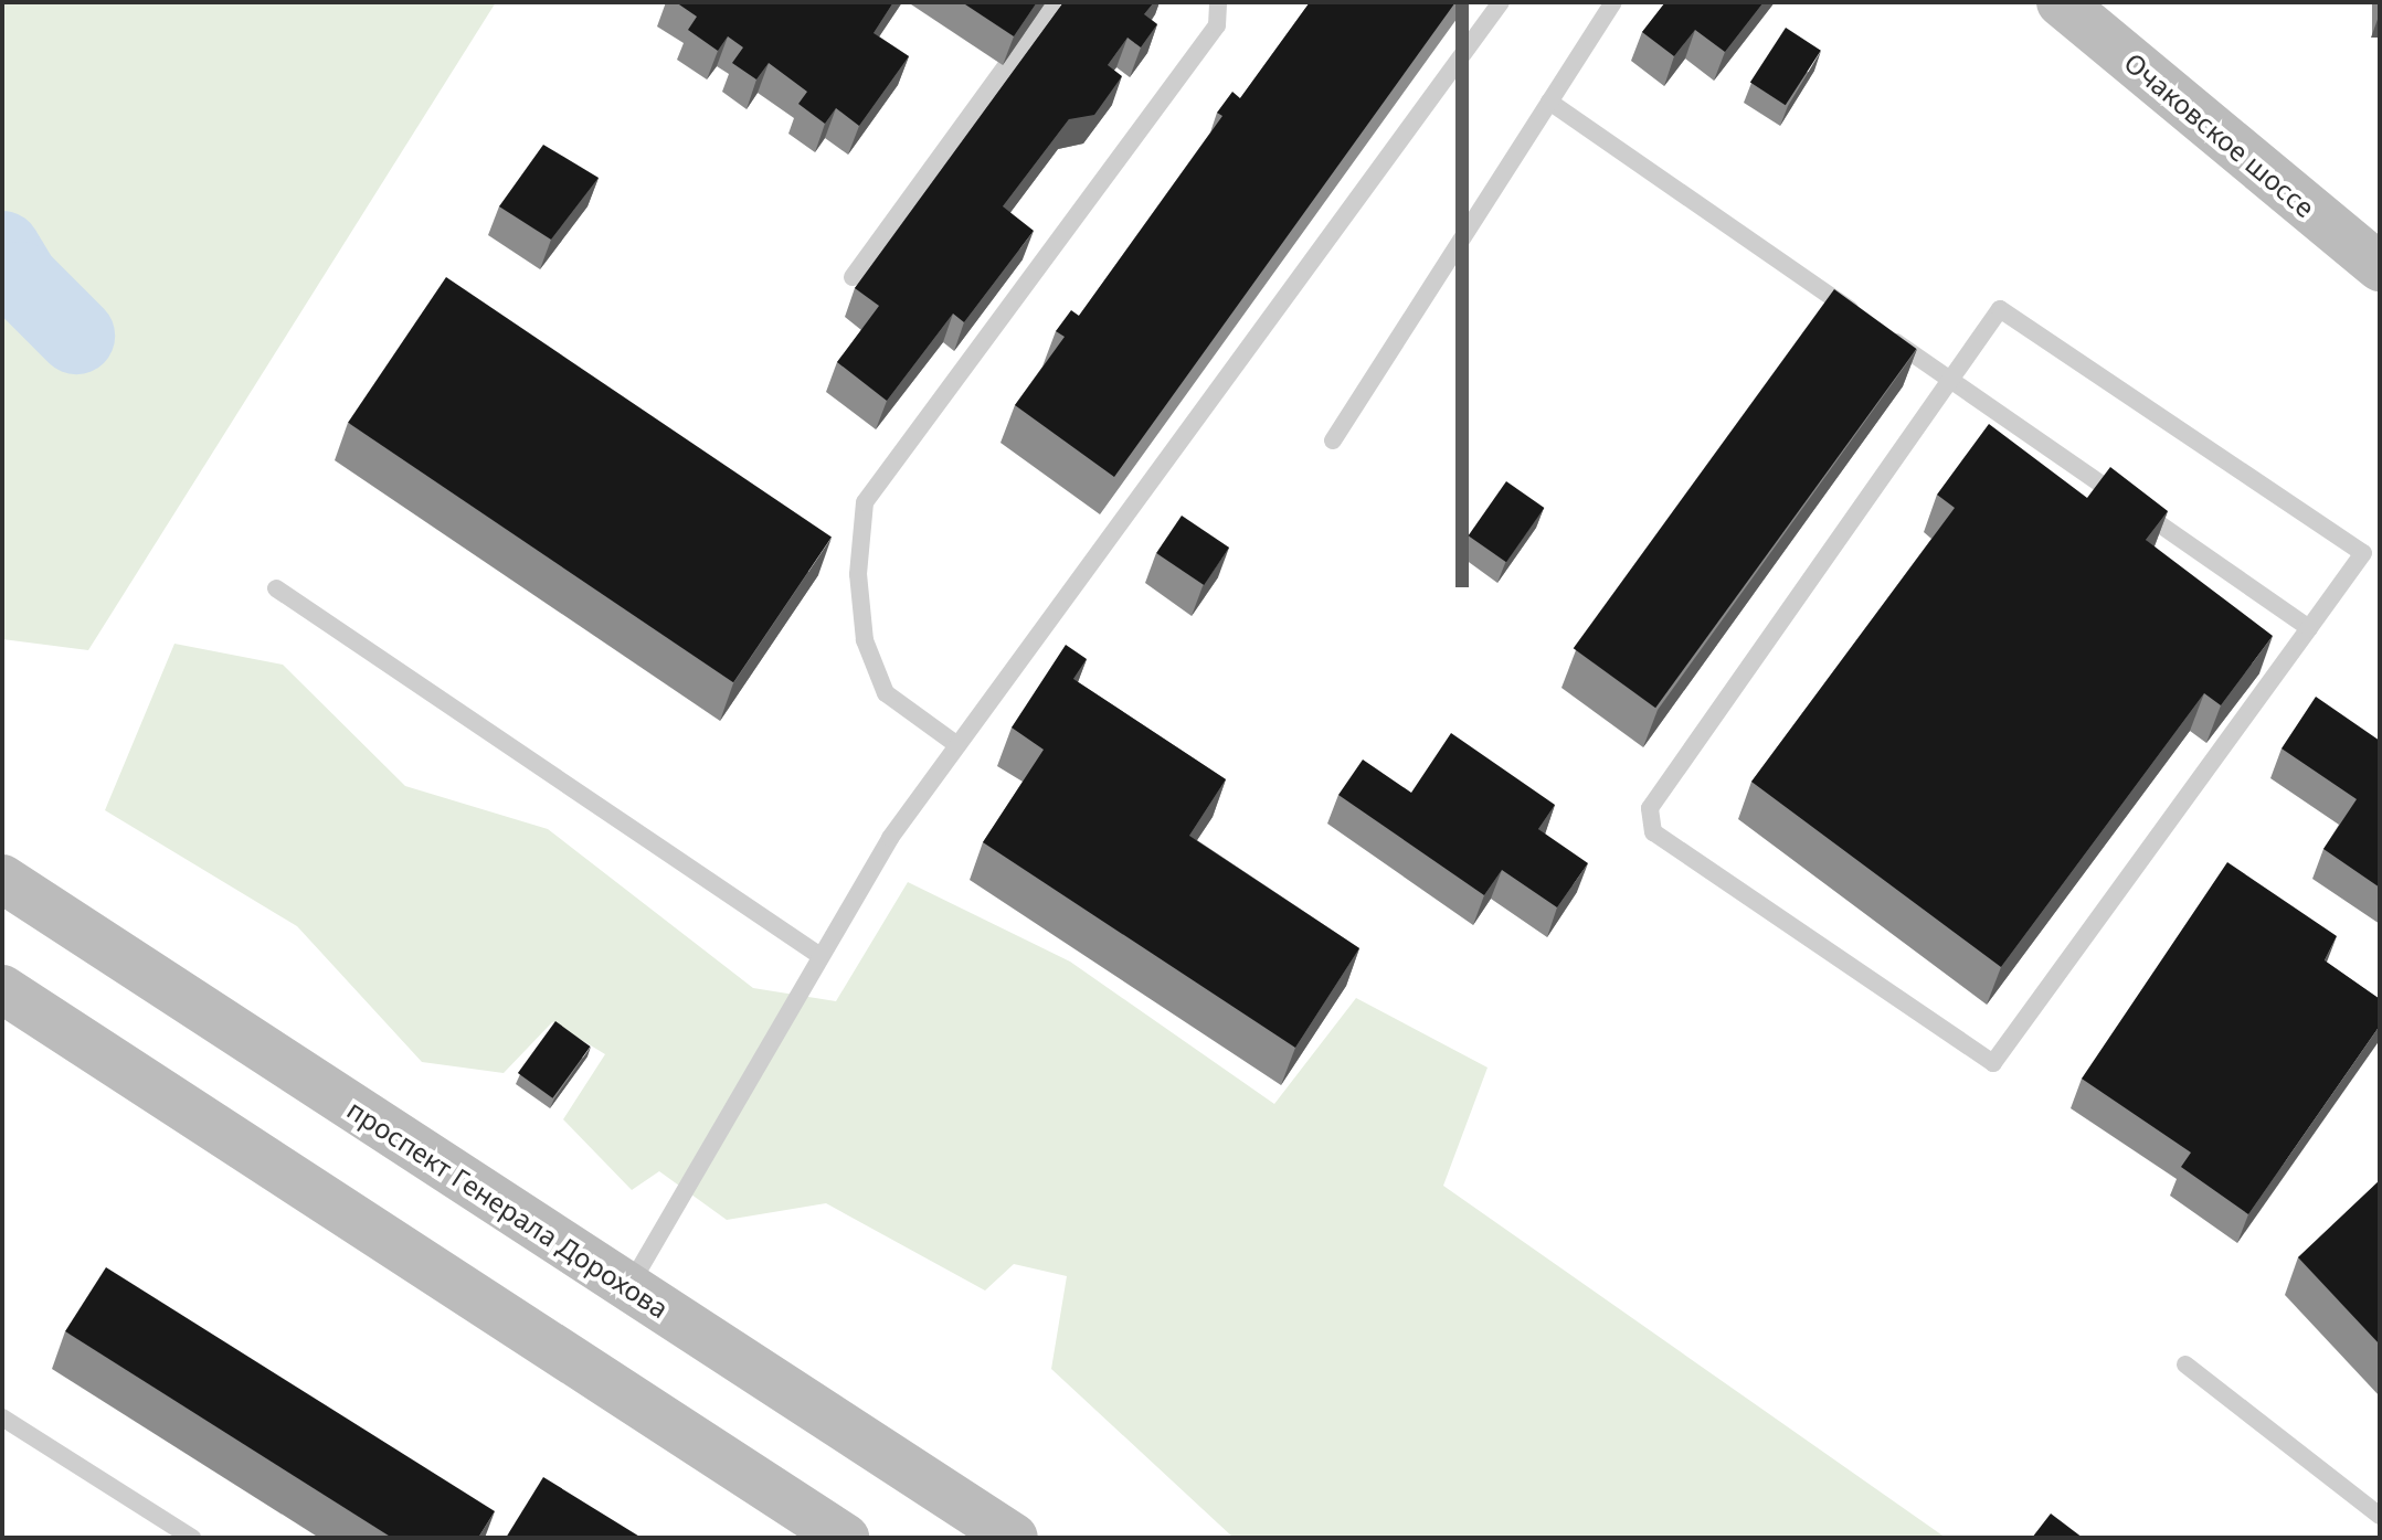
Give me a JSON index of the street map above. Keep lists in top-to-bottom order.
{
  "streets": {
    "main road": ["Очаковское шоссе", "проспект Генерала Дорохова"]
  }
}
